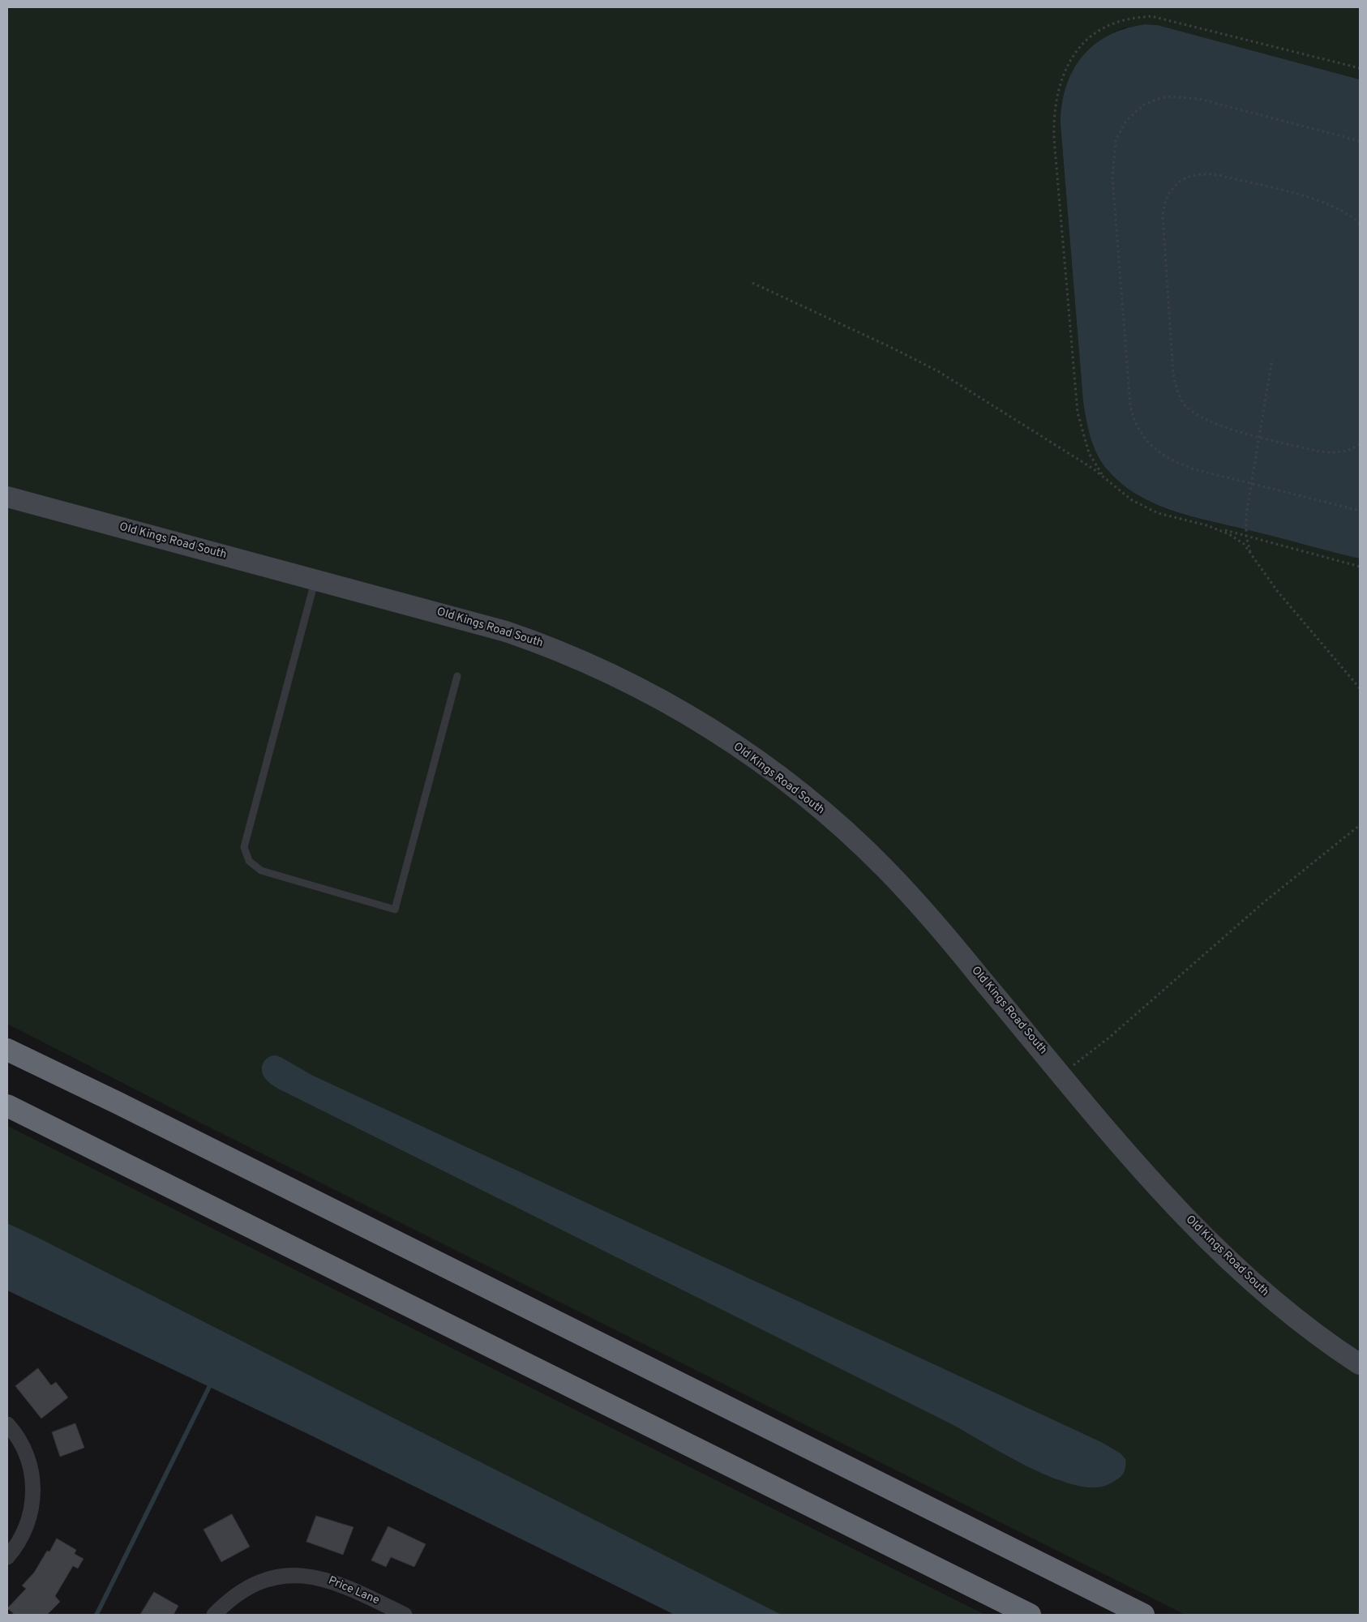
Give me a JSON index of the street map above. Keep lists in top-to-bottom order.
{
  "streets": {
    "street": ["Old Kings Road South", "Price Lane"]
  }
}
